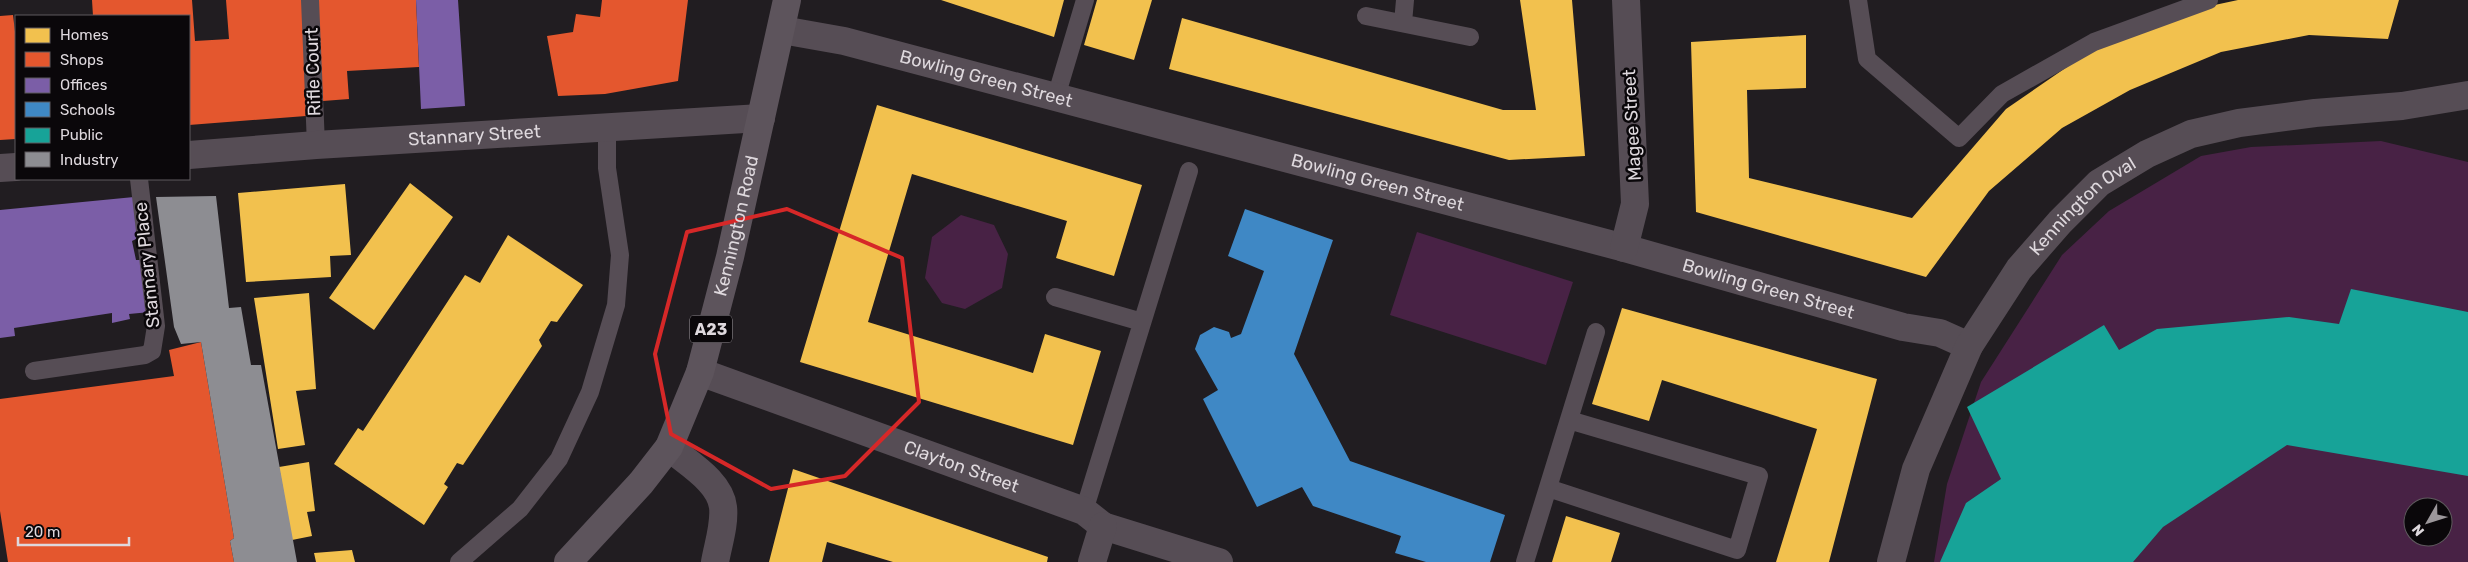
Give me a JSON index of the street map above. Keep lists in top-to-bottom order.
{
  "streets": {
    "highway": ["Kennington Road", "A23"],
    "street": [
      "Bowling Green Street",
      "Magee Street",
      "Stannary Street",
      "Kennington Oval",
      "Clayton Street"
    ],
    "lane": ["Rifle Court", "Stannary Place"]
  },
  "crossings": [
    ["Rifle Court", "Stannary Street"],
    ["Bowling Green Street", "Magee Street"],
    ["Bowling Green Street", "Kennington Oval"],
    ["Bowling Green Street", "Kennington Road"],
    ["Stannary Street", "Kennington Road"],
    ["Kennington Road", "Clayton Street"]
  ],
  "legend": [
    "Homes",
    "Shops",
    "Offices",
    "Schools",
    "Public",
    "Industry"
  ],
  "scale_bar": "20 m",
  "north": "bottom left"
}
